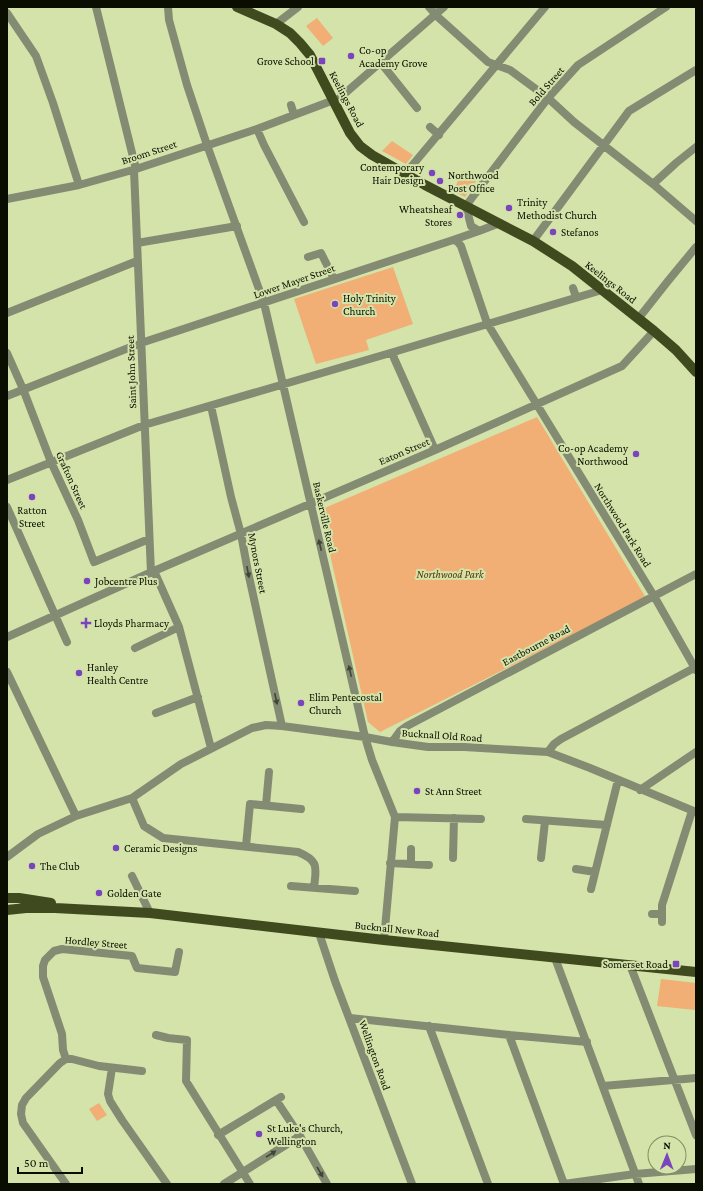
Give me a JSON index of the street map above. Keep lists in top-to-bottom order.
{
  "streets": {
    "main road": ["Keelings Road", "Bucknall New Road"],
    "street": [
      "Bold Street",
      "Broom Street",
      "Lower Mayer Street",
      "Saint John Street",
      "Eaton Street",
      "Grafton Street",
      "Baskerville Road",
      "Northwood Park Road",
      "Mynors Street",
      "Eastbourne Road",
      "Bucknall Old Road",
      "Hordley Street",
      "Wellington Road"
    ]
  },
  "crossings": [
    ["Bold Street", "Keelings Road"],
    ["Keelings Road", "Broom Street"],
    ["Keelings Road", "Eaton Street"],
    ["Broom Street", "Saint John Street"],
    ["Broom Street", "Baskerville Road"],
    ["Lower Mayer Street", "Saint John Street"],
    ["Lower Mayer Street", "Grafton Street"],
    ["Lower Mayer Street", "Baskerville Road"],
    ["Lower Mayer Street", "Northwood Park Road"],
    ["Saint John Street", "Eaton Street"],
    ["Saint John Street", "Grafton Street"],
    ["Saint John Street", "Bucknall Old Road"],
    ["Eaton Street", "Baskerville Road"],
    ["Eaton Street", "Northwood Park Road"],
    ["Eaton Street", "Mynors Street"],
    ["Baskerville Road", "Bucknall Old Road"],
    ["Northwood Park Road", "Eastbourne Road"],
    ["Mynors Street", "Bucknall Old Road"],
    ["Eastbourne Road", "Bucknall Old Road"],
    ["Bucknall New Road", "Wellington Road"]
  ],
  "one_way": ["Mynors Street"],
  "parks": ["Northwood Park"],
  "places": {
    "other": [
      "Co-op Academy Grove",
      "Contemporary Hair Design",
      "Northwood Post Office",
      "Trinity Methodist Church",
      "Wheatsheaf Stores",
      "Stefanos",
      "Holy Trinity Church",
      "Co-op Academy Northwood",
      "Ratton Street",
      "Jobcentre Plus",
      "Hanley Health Centre",
      "Elim Pentecostal Church",
      "St Ann Street",
      "Ceramic Designs",
      "The Club",
      "Golden Gate",
      "St Luke's Church, Wellington"
    ],
    "transit": ["Grove School", "Somerset Road"],
    "health": ["Lloyds Pharmacy"]
  },
  "scale_bar": "50 m",
  "north": "top"
}
